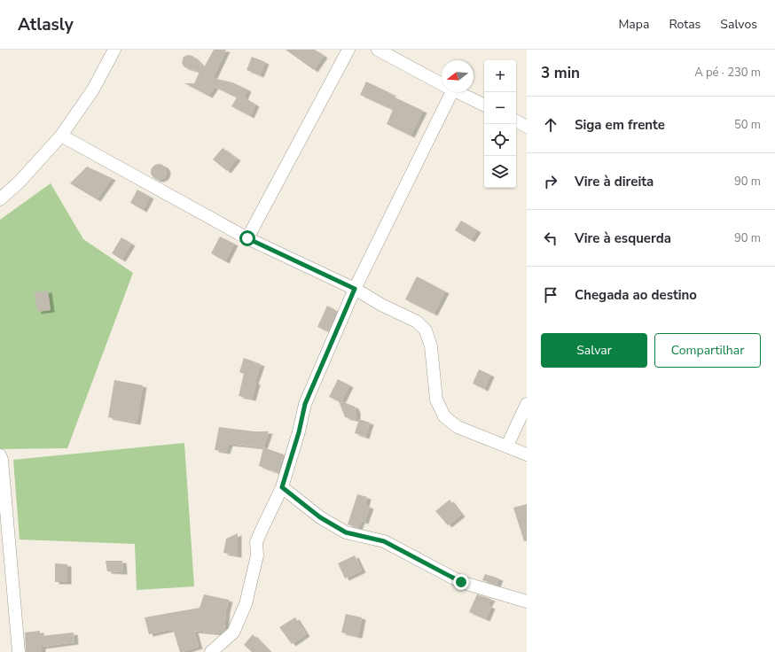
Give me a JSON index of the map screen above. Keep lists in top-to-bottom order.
{
  "north": "left",
  "page": {
    "header": "Atlasly",
    "nav": ["Mapa", "Rotas", "Salvos"],
    "heading": ["3 min", "A pé · 230 m"],
    "map_buttons": ["+", "−"],
    "list": [
      ["Siga em frente", "50 m"],
      ["Vire à direita", "90 m"],
      ["Vire à esquerda", "90 m"],
      "Chegada ao destino"
    ],
    "buttons": ["Salvar", "Compartilhar"]
  }
}
